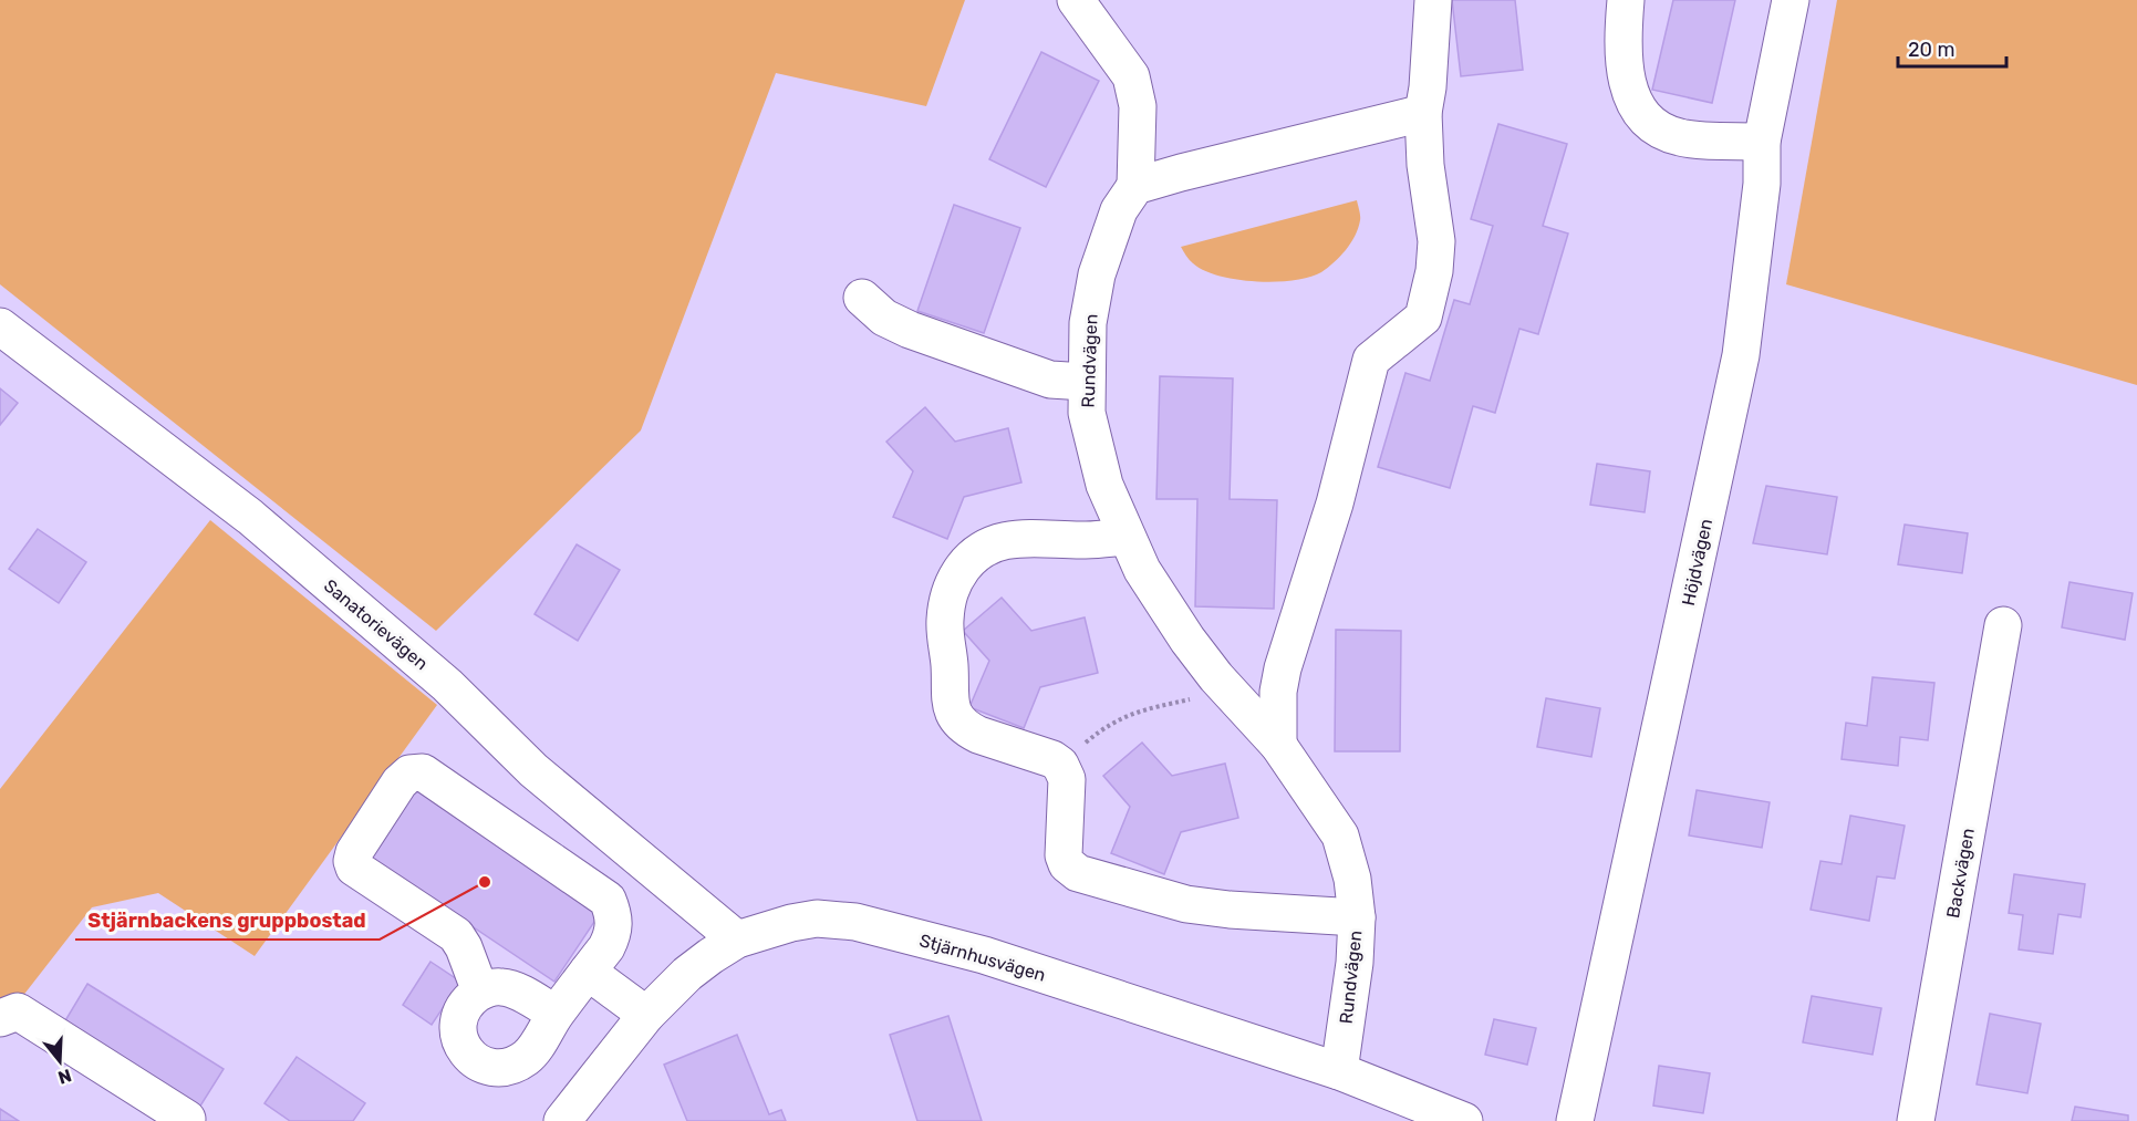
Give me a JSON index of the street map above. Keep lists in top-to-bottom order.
{
  "streets": {
    "street": [
      "Rundvägen",
      "Höjdvägen",
      "Sanatorievägen",
      "Backvägen",
      "Stjärnhusvägen"
    ]
  },
  "crossings": [
    ["Rundvägen", "Stjärnhusvägen"],
    ["Sanatorievägen", "Stjärnhusvägen"]
  ],
  "places": ["Stjärnbackens gruppbostad"],
  "scale_bar": "20 m",
  "north": "bottom"
}
